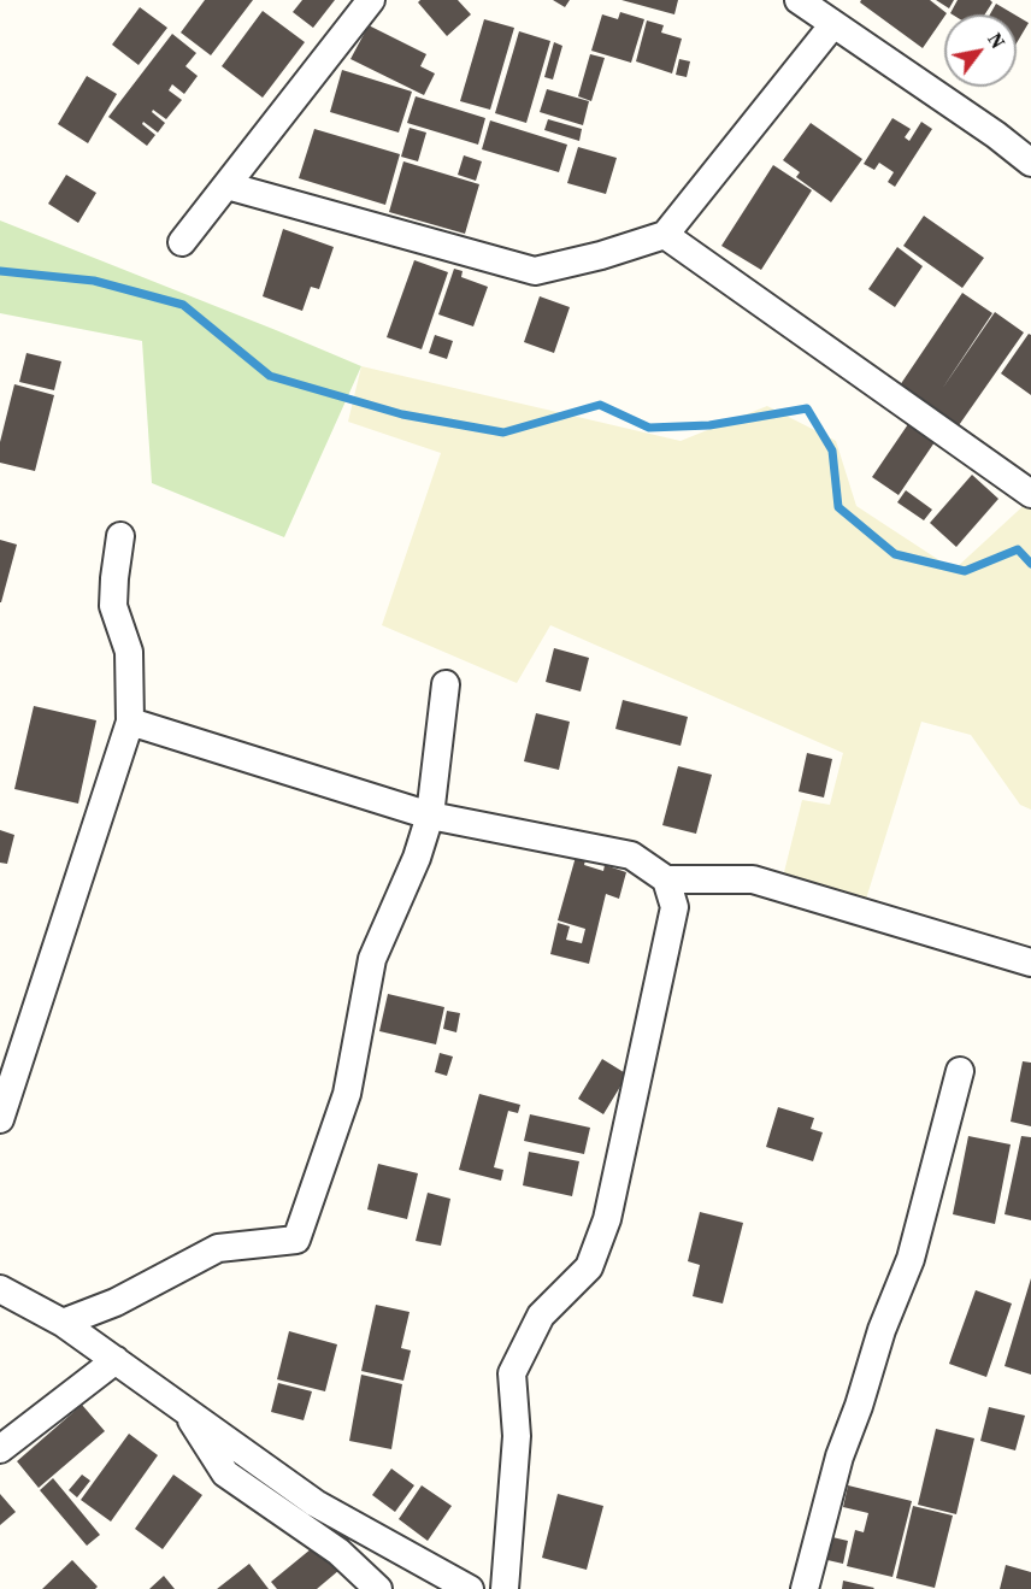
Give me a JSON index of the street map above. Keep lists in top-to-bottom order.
{
  "north": "top right"
}
